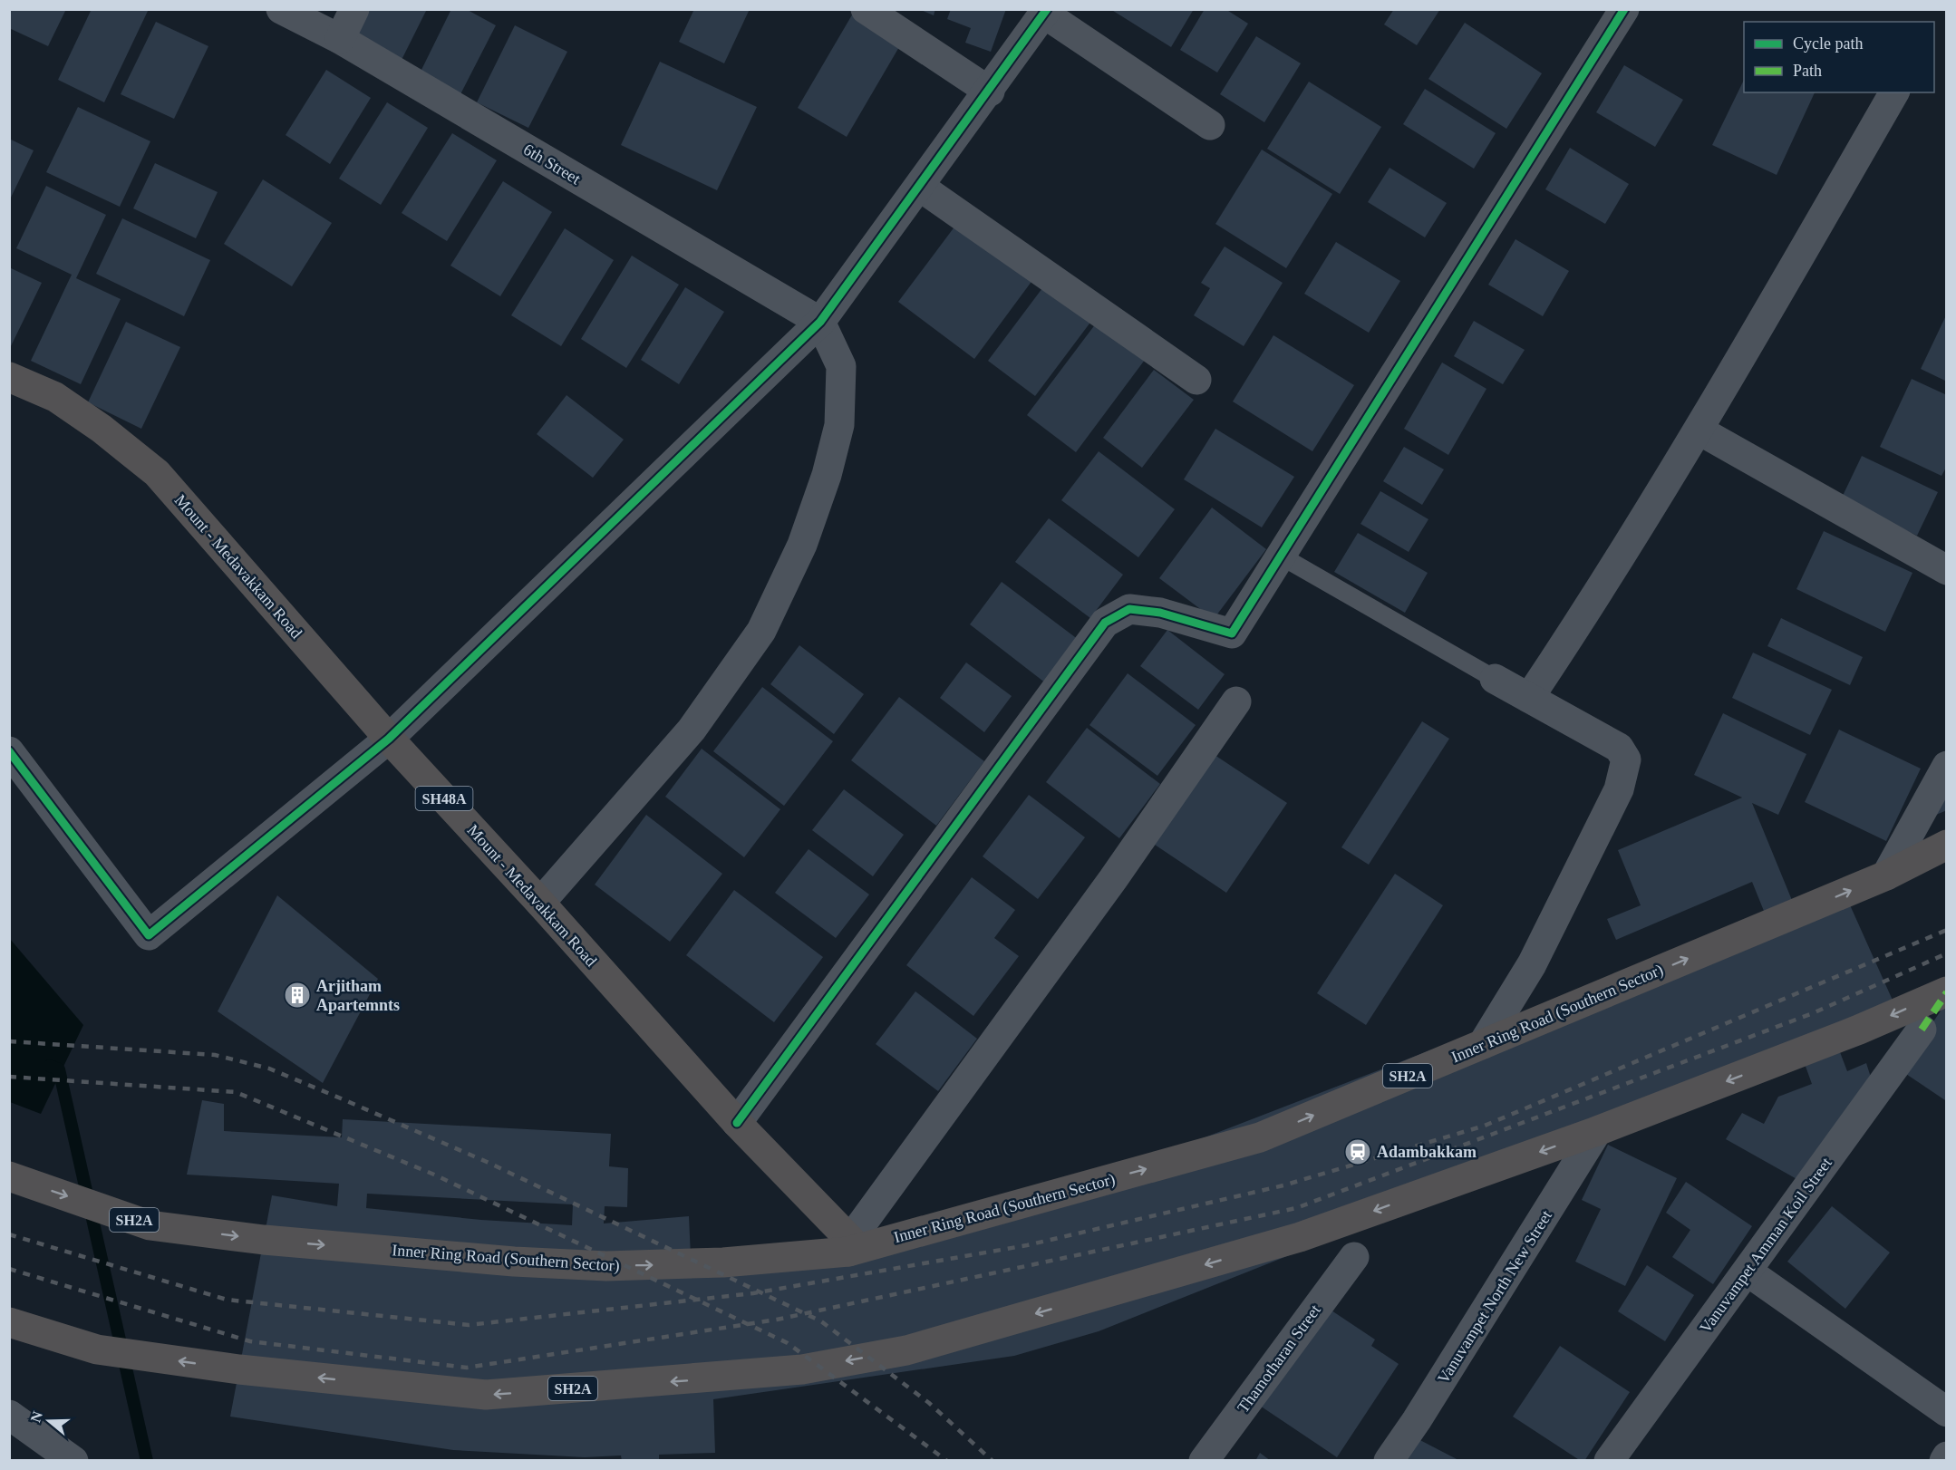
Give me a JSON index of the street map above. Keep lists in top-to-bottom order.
{
  "streets": {
    "main road": [
      "Mount - Medavakkam Road",
      "SH48A",
      "Inner Ring Road (Southern Sector)",
      "SH2A"
    ],
    "street": [
      "6th Street",
      "Vanuvampet Amman Koil Street",
      "Vanuvampet North New Street",
      "Thamotharan Street"
    ]
  },
  "crossings": [
    ["Mount - Medavakkam Road", "Inner Ring Road (Southern Sector)"],
    ["SH2A", "Vanuvampet North New Street"]
  ],
  "places": {
    "building": ["Arjitham Apartemnts"],
    "station": ["Adambakkam"]
  },
  "legend": ["Cycle path", "Path"],
  "north": "left"
}
